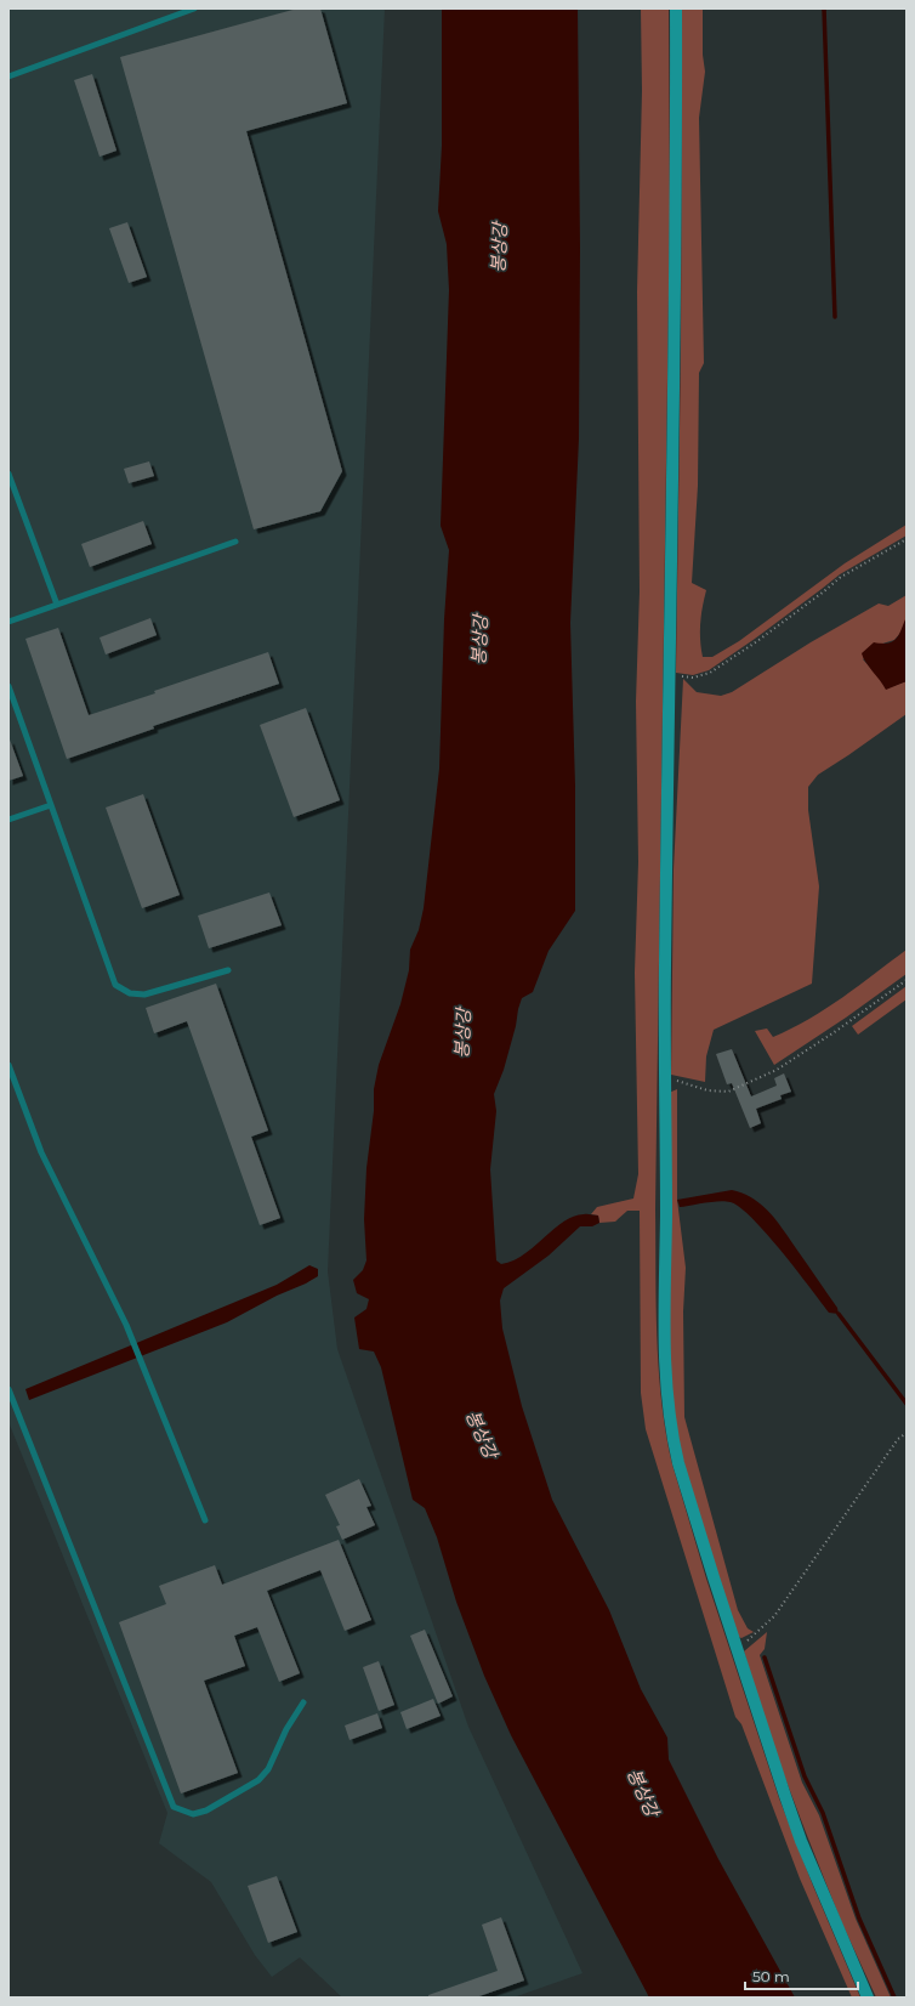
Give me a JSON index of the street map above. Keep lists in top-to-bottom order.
{
  "water": ["봉상강"],
  "scale_bar": "50 m"
}
